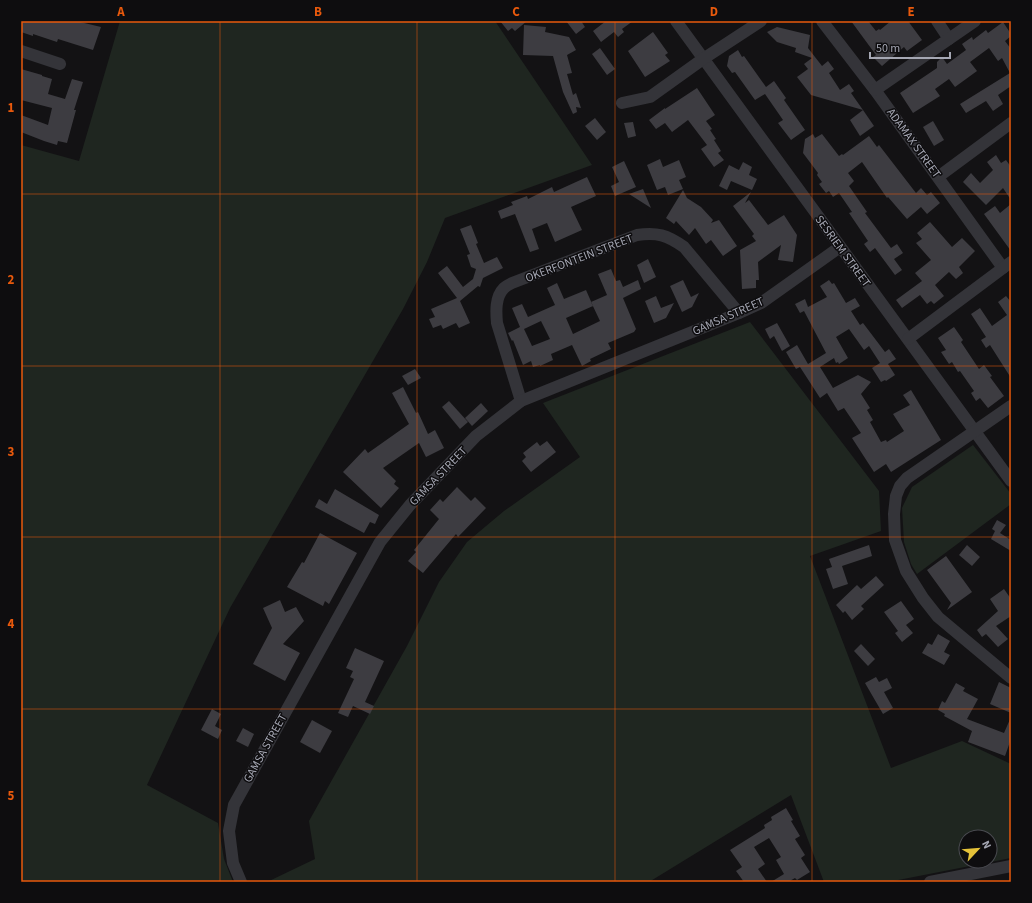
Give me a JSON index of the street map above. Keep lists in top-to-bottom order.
{
  "streets": {
    "street": [
      "ADAMAX STREET",
      "SESRIEM STREET",
      "OKERFONTEIN STREET",
      "GAMSA STREET"
    ]
  },
  "crossings": [
    ["SESRIEM STREET", "GAMSA STREET"],
    ["OKERFONTEIN STREET", "GAMSA STREET"]
  ],
  "scale_bar": "50 m",
  "north": "top right",
  "grid": {
    "columns": [
      "A",
      "B",
      "C",
      "D",
      "E"
    ],
    "rows": [
      "1",
      "2",
      "3",
      "4",
      "5"
    ]
  }
}
